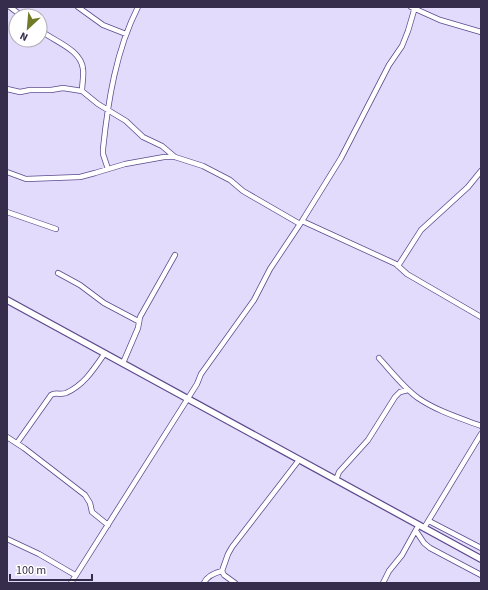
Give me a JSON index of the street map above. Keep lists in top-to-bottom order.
{
  "scale_bar": "100 m",
  "north": "bottom left"
}
